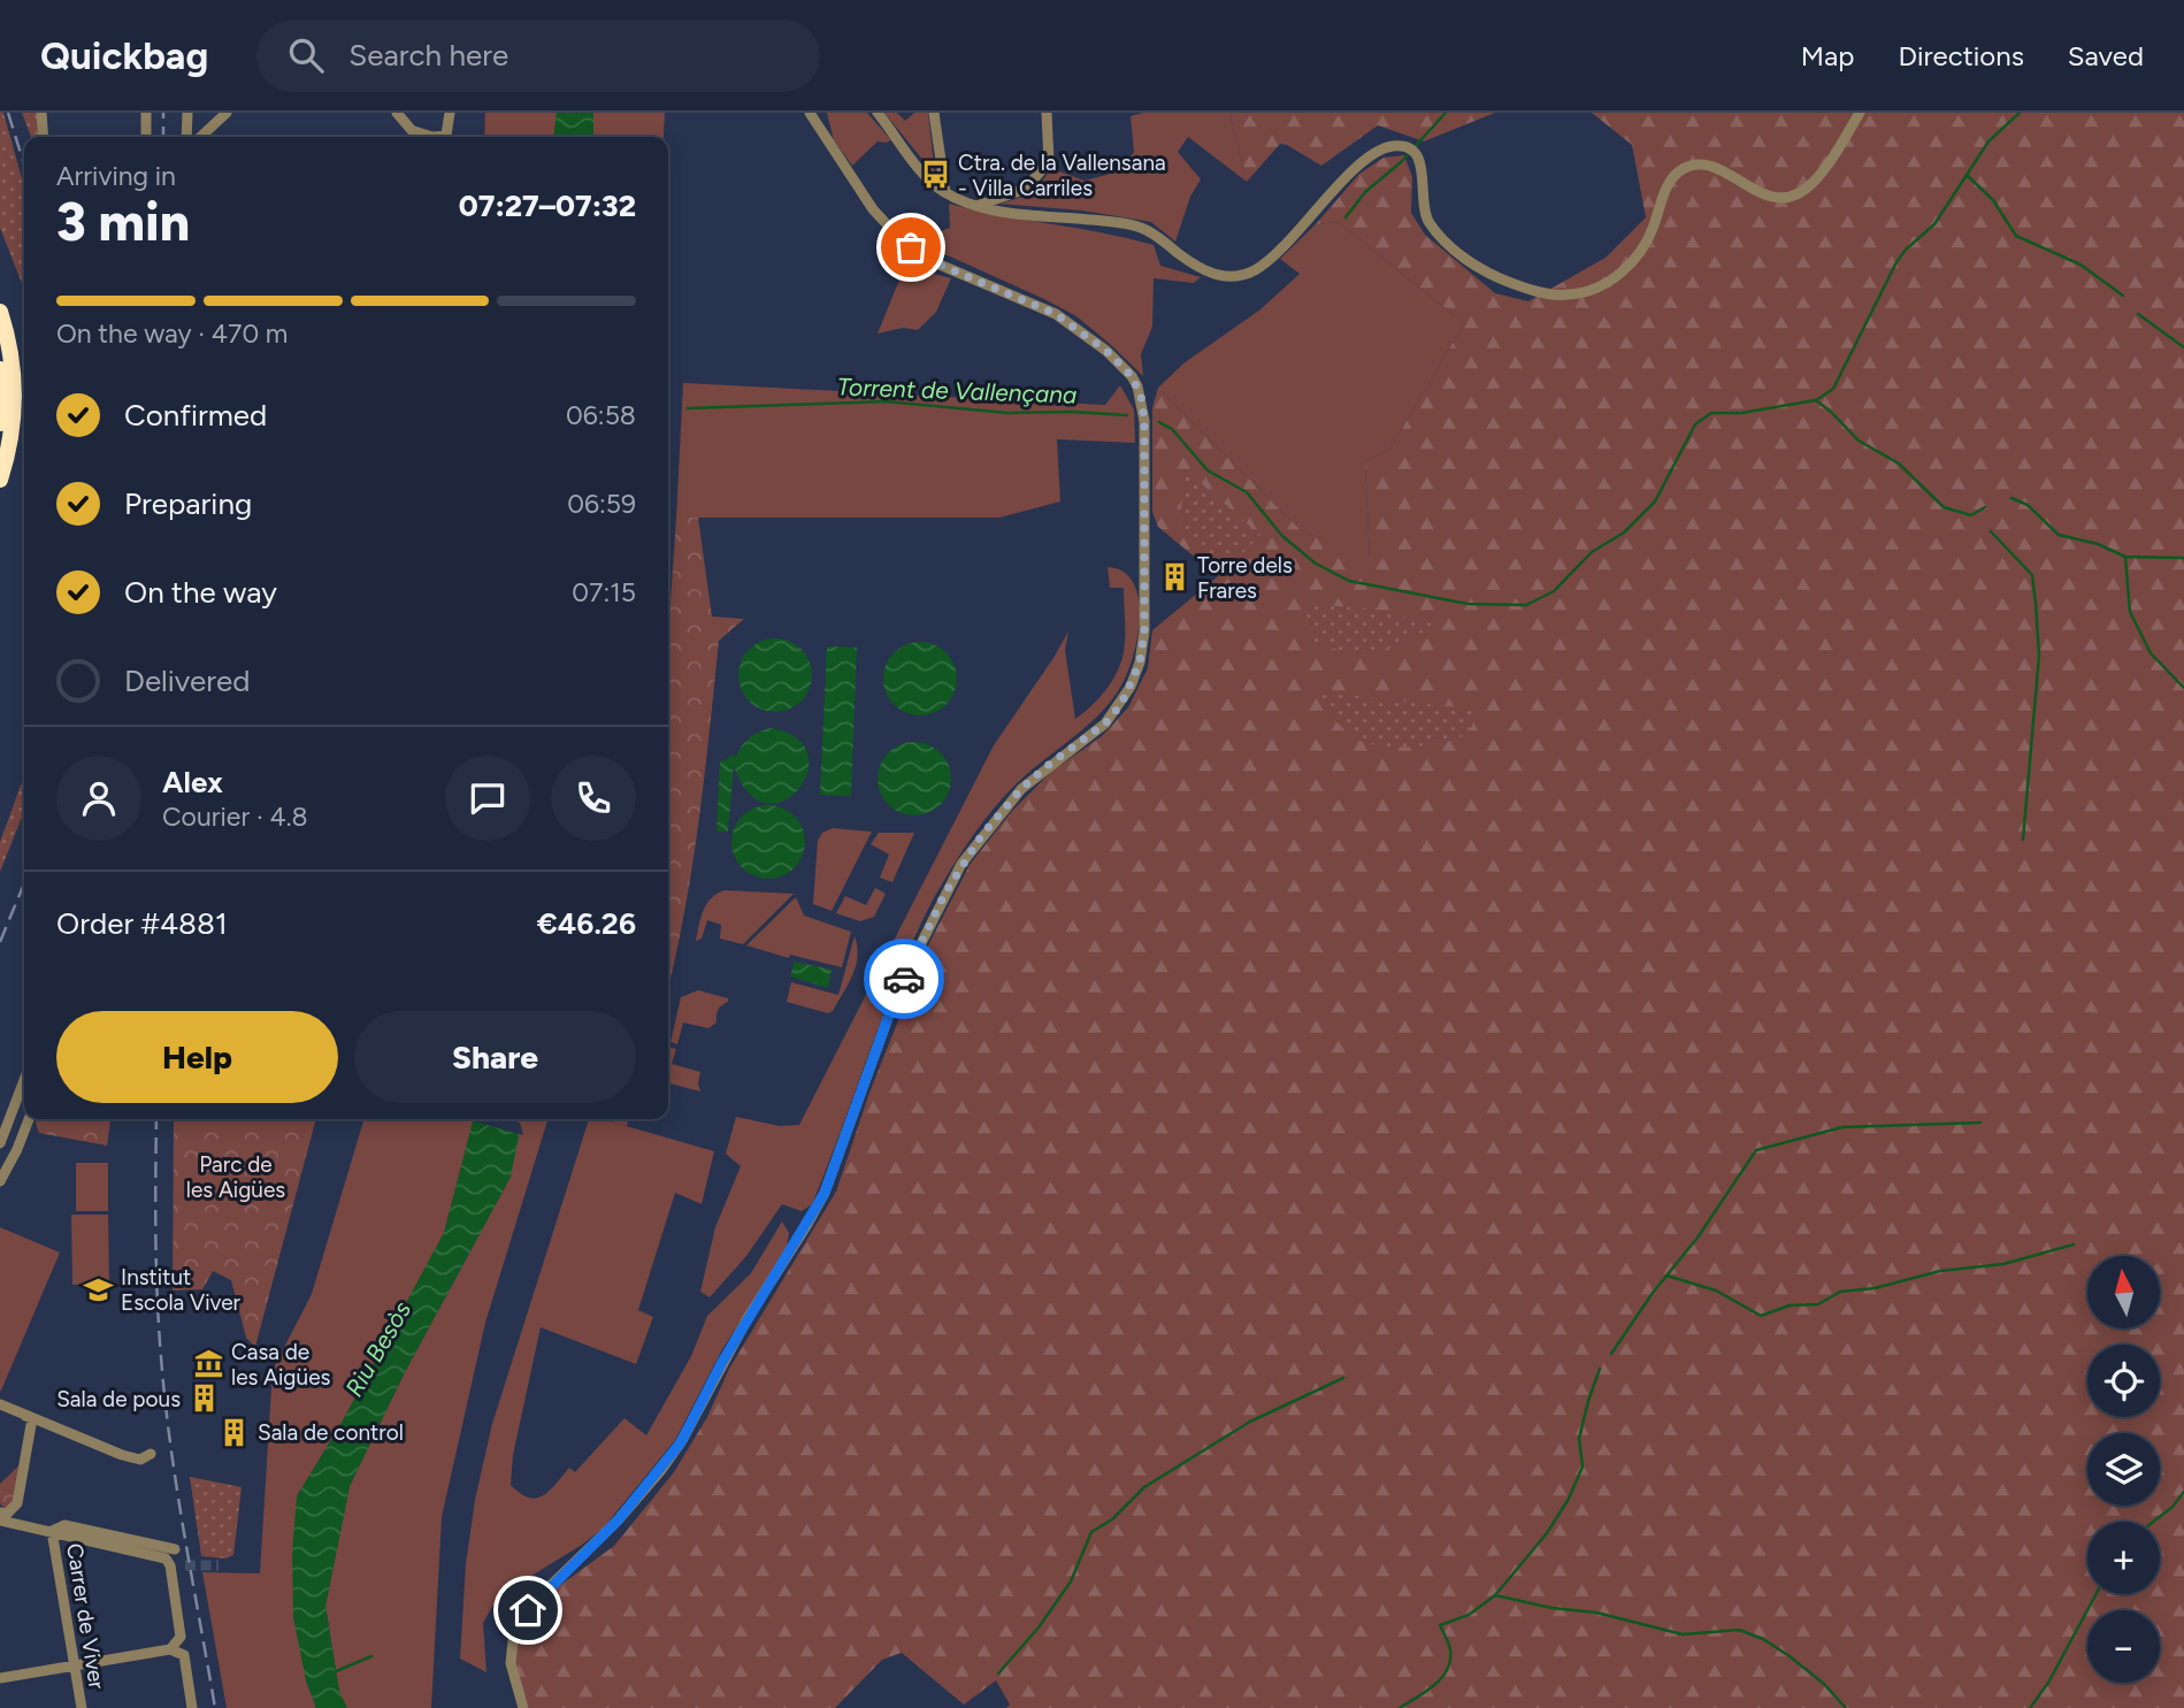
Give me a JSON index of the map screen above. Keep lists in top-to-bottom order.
{
  "streets": {
    "street": ["Carrer de Viver"]
  },
  "water": ["Torrent de Vallençana", "Riu Besòs"],
  "parks": ["Parc de les Aigües"],
  "places": {
    "bus stop": ["Ctra. de la Vallensana - Villa Carriles"],
    "building": ["Torre dels Frares", "Sala de pous", "Sala de control"],
    "school or university": ["Institut Escola Viver"],
    "museum": ["Casa de les Aigües"]
  },
  "north": "top",
  "page": {
    "header": "Quickbag",
    "search": "Search here",
    "nav": ["Map", "Directions", "Saved"],
    "heading": ["3 min", "Arriving in", "07:27–07:32"],
    "panel": [
      "Alex",
      "Courier · 4.8",
      "Order #4881",
      "€46.26"
    ],
    "bar": "On the way · 470 m",
    "list": [
      ["Confirmed", "06:58"],
      ["Preparing", "06:59"],
      ["On the way", "07:15"],
      "Delivered"
    ],
    "buttons": ["Help", "Share"],
    "map_buttons": ["+", "−"]
  }
}
